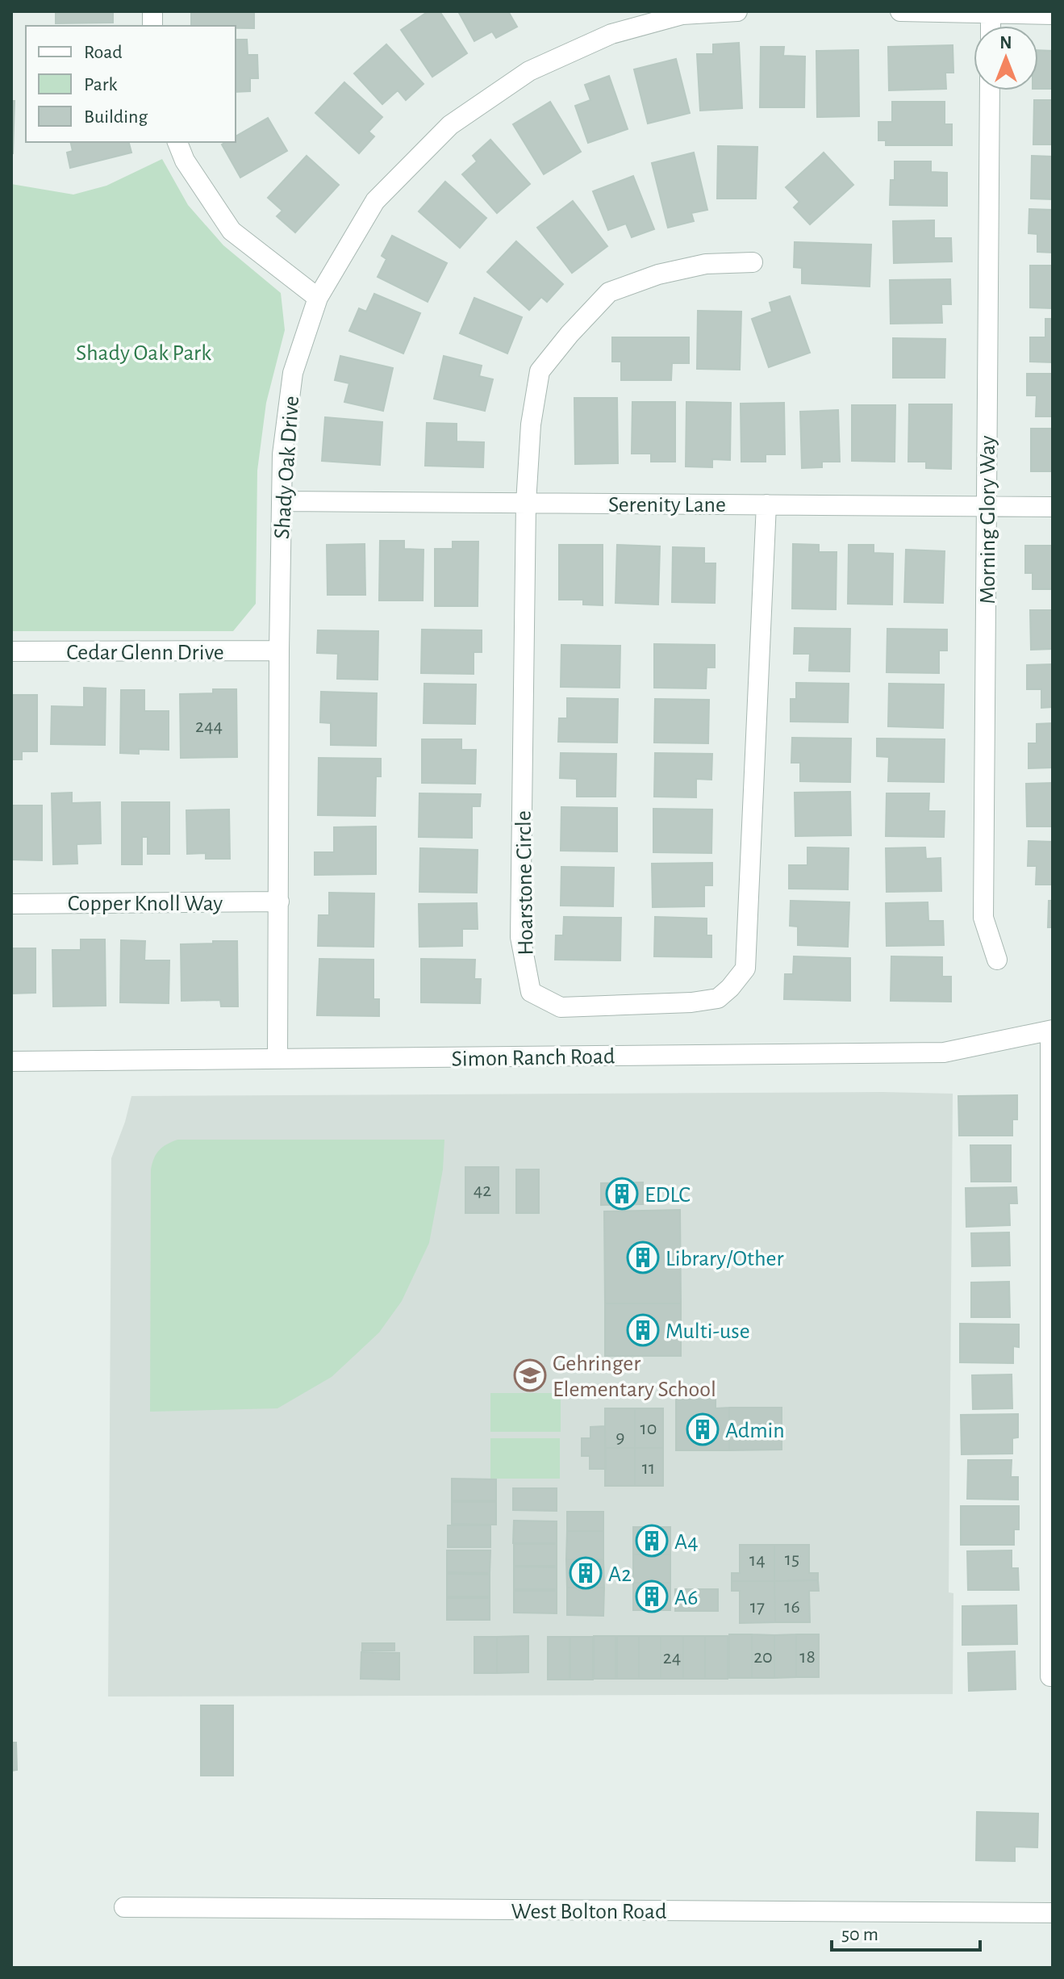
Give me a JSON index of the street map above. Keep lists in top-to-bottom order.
{
  "streets": {
    "street": [
      "Shady Oak Drive",
      "Serenity Lane",
      "Morning Glory Way",
      "Cedar Glenn Drive",
      "Hoarstone Circle",
      "Copper Knoll Way",
      "Simon Ranch Road",
      "West Bolton Road"
    ]
  },
  "crossings": [
    ["Shady Oak Drive", "Serenity Lane"],
    ["Shady Oak Drive", "Cedar Glenn Drive"],
    ["Shady Oak Drive", "Copper Knoll Way"],
    ["Shady Oak Drive", "Simon Ranch Road"],
    ["Serenity Lane", "Morning Glory Way"],
    ["Serenity Lane", "Hoarstone Circle"]
  ],
  "parks": ["Shady Oak Park"],
  "places": {
    "building": [
      "EDLC",
      "Library/Other",
      "Multi-use",
      "Admin",
      "A4",
      "A2",
      "A6"
    ],
    "school or university": ["Gehringer Elementary School"]
  },
  "house_numbers": [
    "244",
    "42",
    "10",
    "9",
    "11",
    "15",
    "14",
    "17",
    "16",
    "20",
    "18",
    "24"
  ],
  "legend": ["Road", "Park", "Building"],
  "scale_bar": "50 m",
  "north": "top"
}
